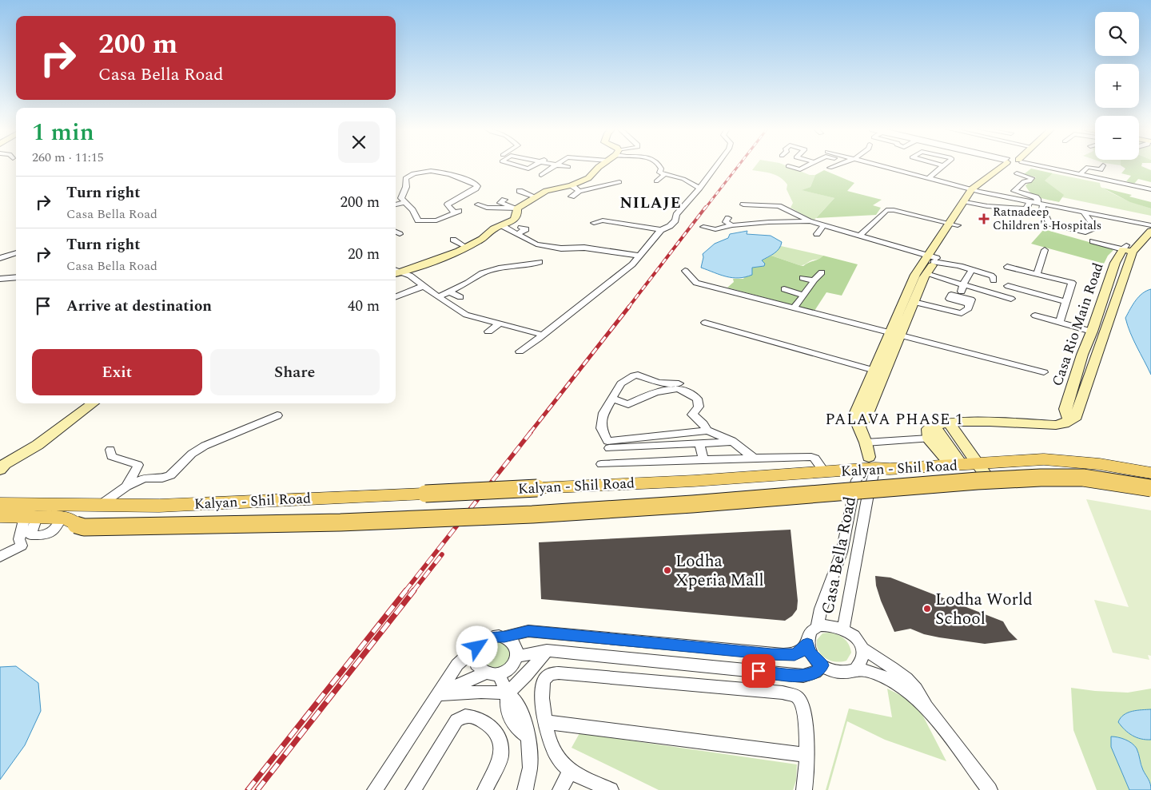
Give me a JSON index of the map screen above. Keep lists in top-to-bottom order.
{
  "streets": {
    "main road": ["Kalyan - Shil Road"],
    "street": ["Casa Rio Main Road", "Casa Bella Road"]
  },
  "crossings": [
    ["Kalyan - Shil Road", "Casa Bella Road"]
  ],
  "districts": ["NILAJE", "PALAVA PHASE 1"],
  "places": {
    "health": ["Ratnadeep Children's Hospitals"],
    "other": ["Lodha Xperia Mall", "Lodha World School"]
  },
  "page": {
    "map_buttons": ["+", "−"],
    "turn": ["200 m", "Casa Bella Road"],
    "heading": ["1 min", "260 m · 11:15"],
    "list": [
      {
        "name": "Turn right",
        "note": "Casa Bella Road",
        "value": "200 m"
      },
      {
        "name": "Turn right",
        "note": "Casa Bella Road",
        "value": "20 m"
      },
      {
        "name": "Arrive at destination",
        "value": "40 m"
      }
    ],
    "buttons": ["Exit", "Share"]
  }
}
